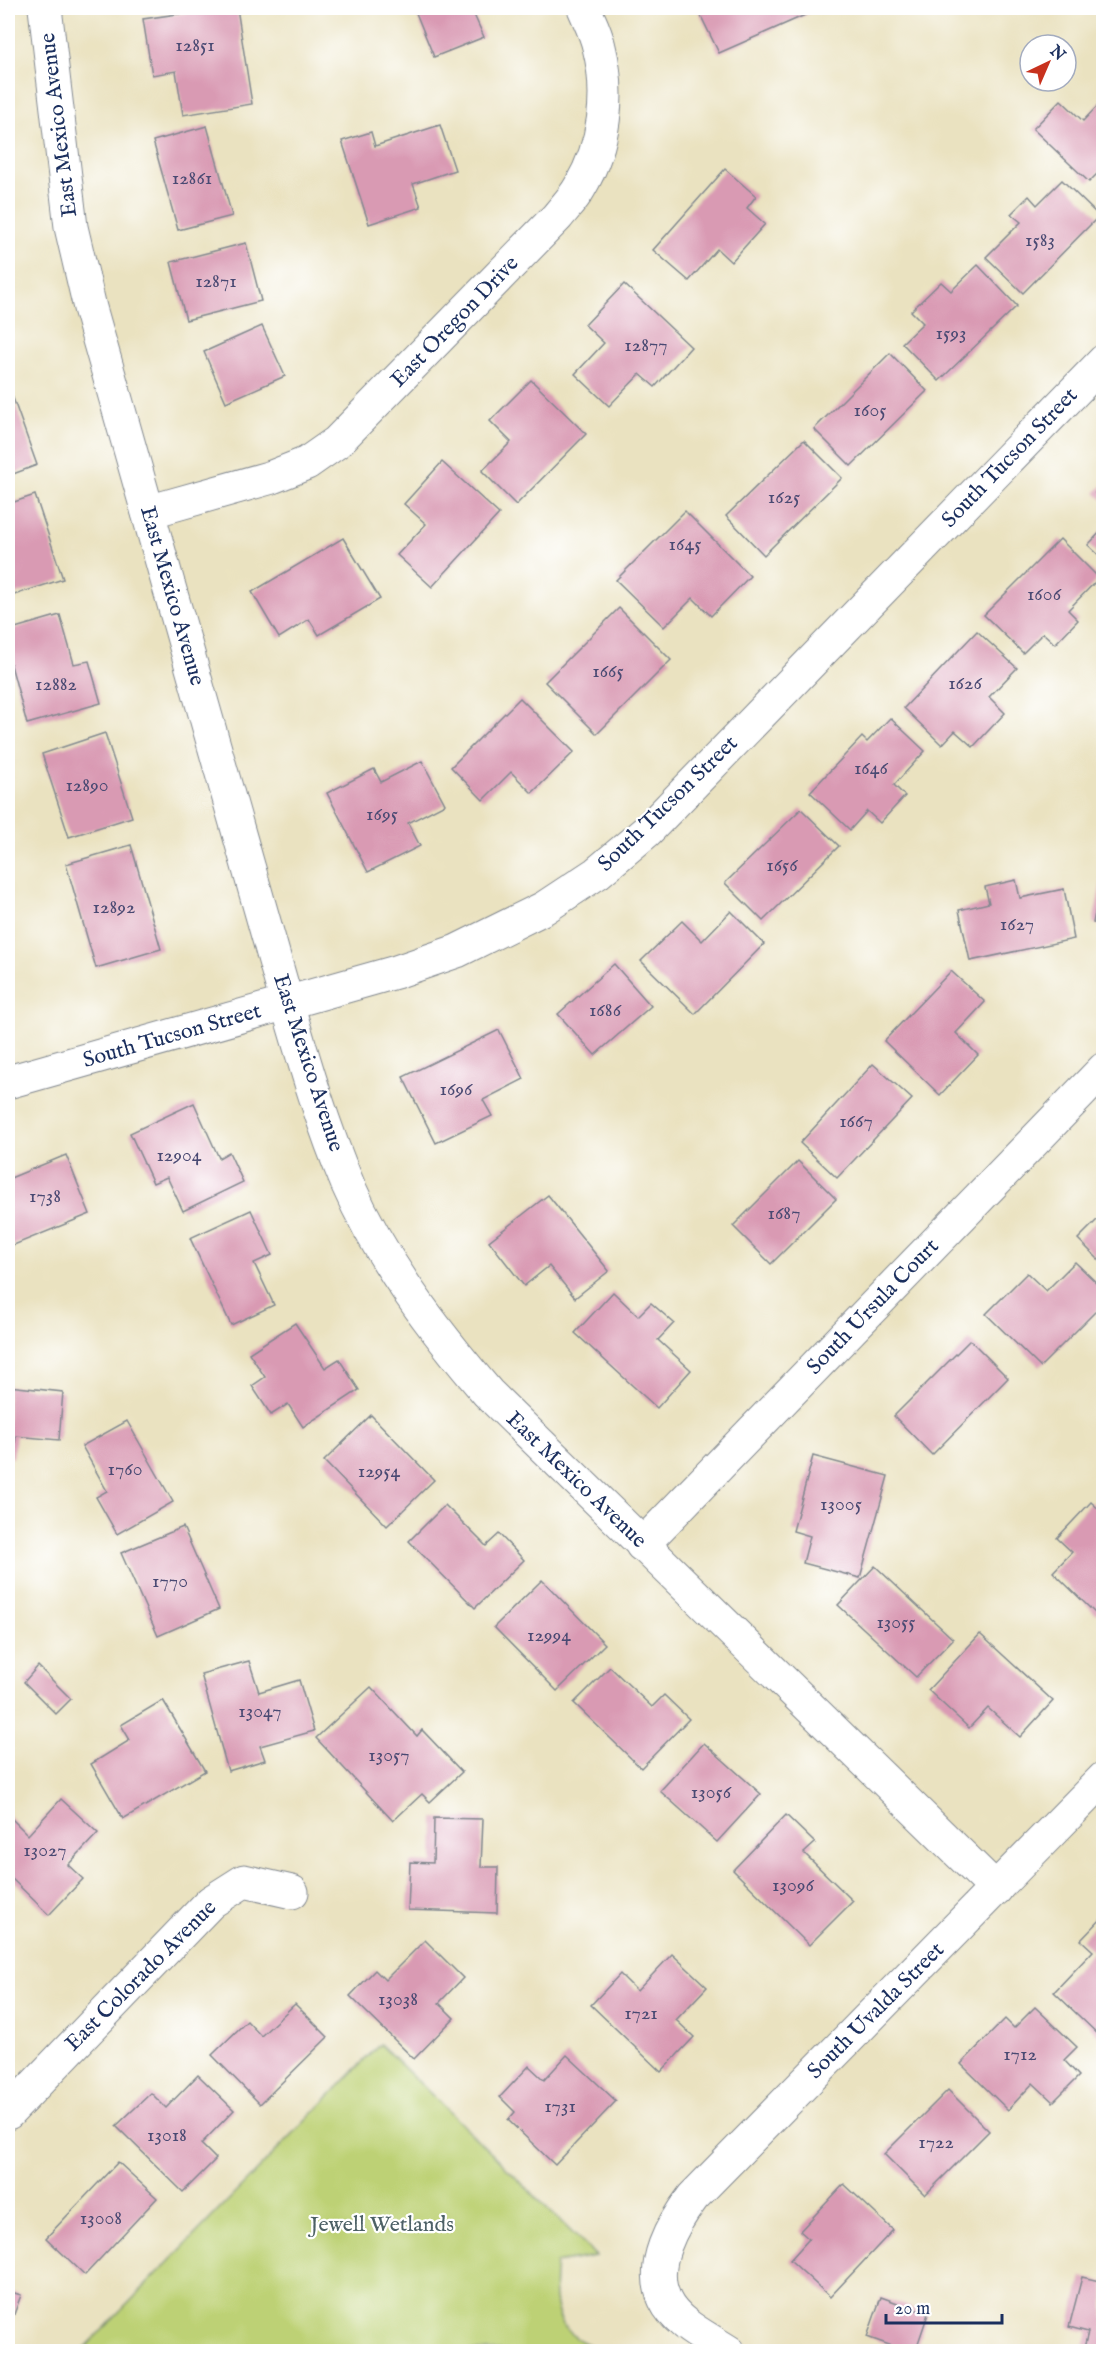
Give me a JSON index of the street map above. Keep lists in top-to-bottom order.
{
  "streets": {
    "street": [
      "East Mexico Avenue",
      "East Oregon Drive",
      "South Tucson Street",
      "South Ursula Court",
      "East Colorado Avenue",
      "South Uvalda Street"
    ]
  },
  "crossings": [
    ["East Mexico Avenue", "East Oregon Drive"],
    ["East Mexico Avenue", "South Tucson Street"],
    ["East Mexico Avenue", "South Ursula Court"],
    ["East Mexico Avenue", "South Uvalda Street"]
  ],
  "parks": ["Jewell Wetlands"],
  "house_numbers": [
    "12851",
    "12861",
    "1583",
    "12871",
    "1593",
    "12877",
    "1605",
    "1625",
    "1645",
    "1606",
    "1665",
    "1626",
    "12882",
    "1646",
    "12890",
    "1695",
    "1656",
    "12892",
    "1627",
    "1686",
    "1696",
    "1667",
    "12904",
    "1738",
    "1687",
    "1760",
    "12954",
    "13005",
    "1770",
    "13055",
    "12994",
    "13047",
    "13057",
    "13056",
    "13027",
    "13096",
    "13038",
    "1721",
    "1712",
    "1731",
    "13018",
    "1722",
    "13008"
  ],
  "scale_bar": "20 m",
  "north": "top right"
}
